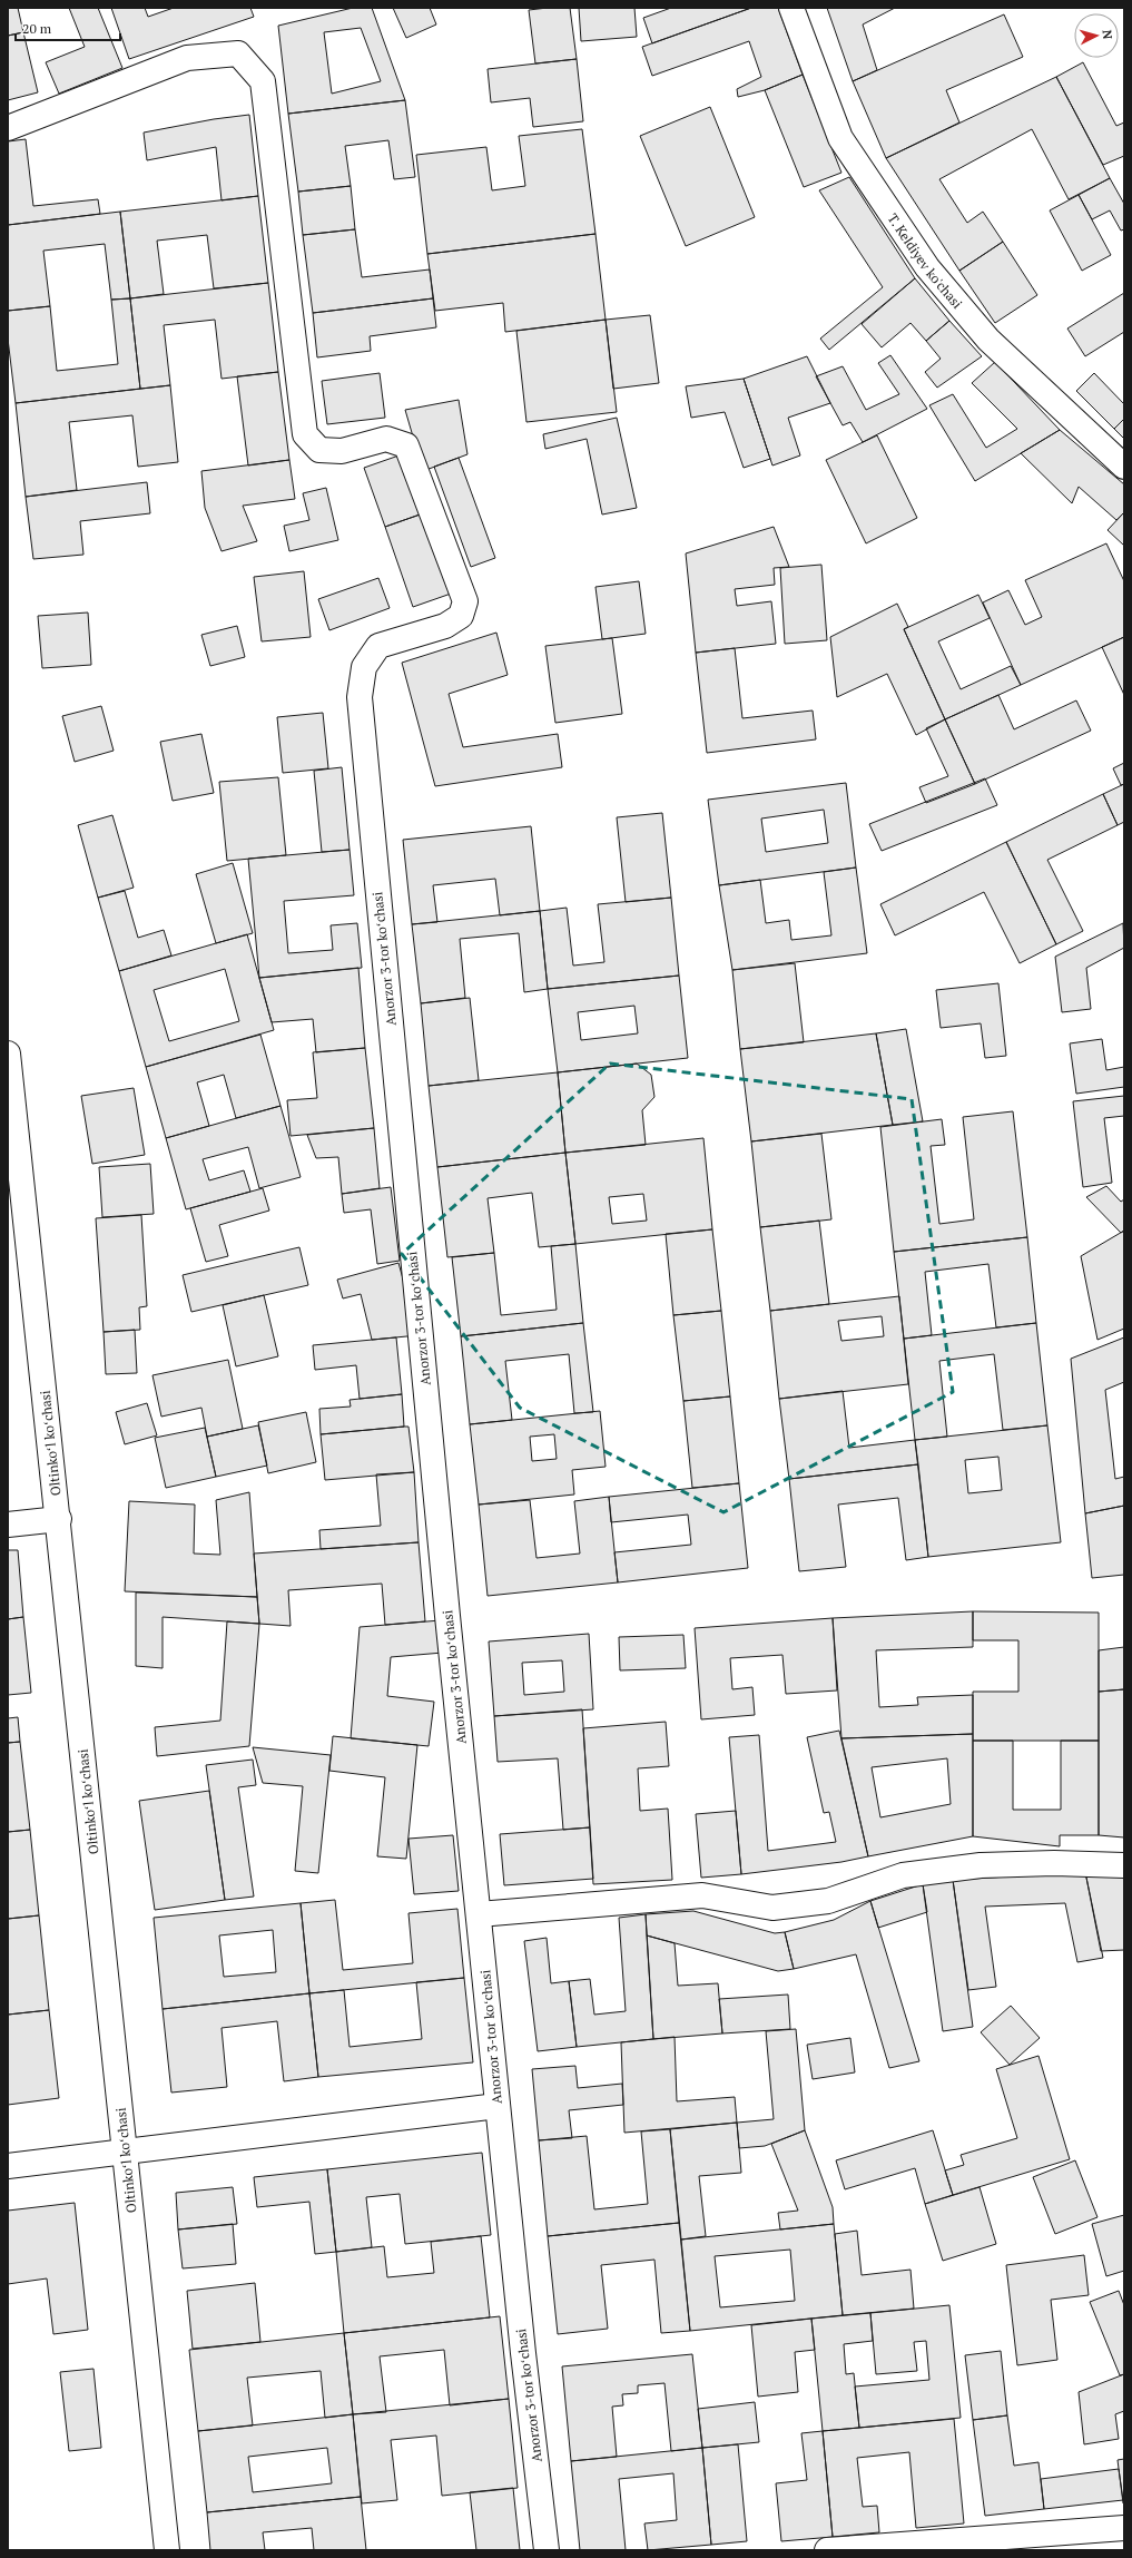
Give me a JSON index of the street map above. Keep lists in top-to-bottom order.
{
  "streets": {
    "street": ["T. Keldiyev ko'chasi", "Anorzor 3-tor koʻchasi", "Oltinkoʻl koʻchasi"]
  },
  "scale_bar": "20 m",
  "north": "right"
}
